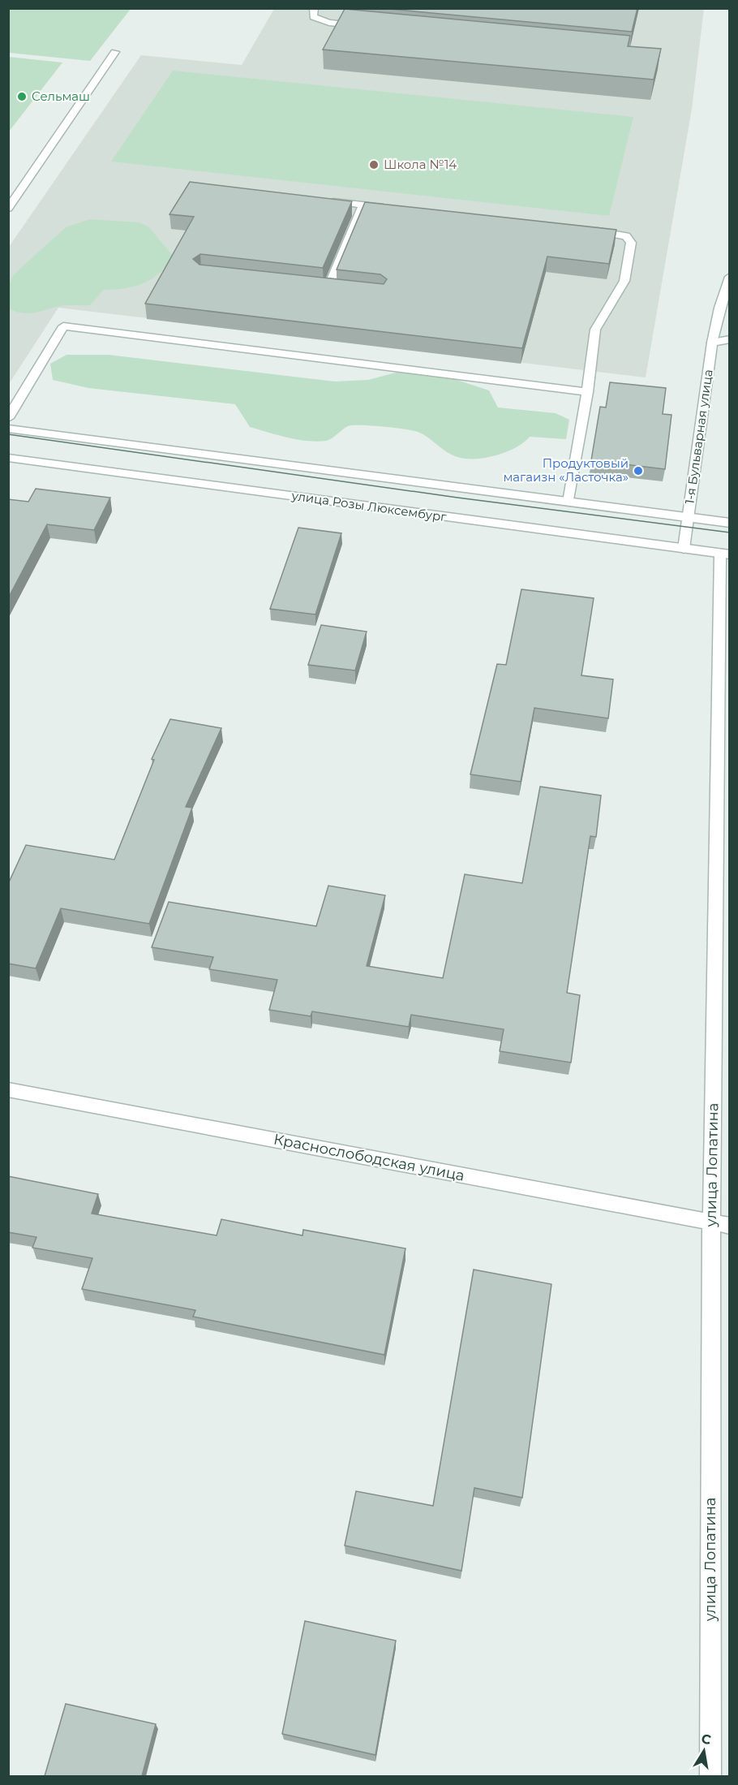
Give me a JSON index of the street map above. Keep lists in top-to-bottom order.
{
  "streets": {
    "street": [
      "1-я Бульварная улица",
      "улица Розы Люксембург",
      "Краснослободская улица",
      "улица Лопатина"
    ]
  },
  "crossings": [
    ["1-я Бульварная улица", "улица Розы Люксембург"],
    ["улица Розы Люксембург", "улица Лопатина"],
    ["Краснослободская улица", "улица Лопатина"]
  ],
  "places": ["Сельмаш", "Школа №14", "Продуктовый магаизн «Ласточка»"],
  "north": "top"
}
